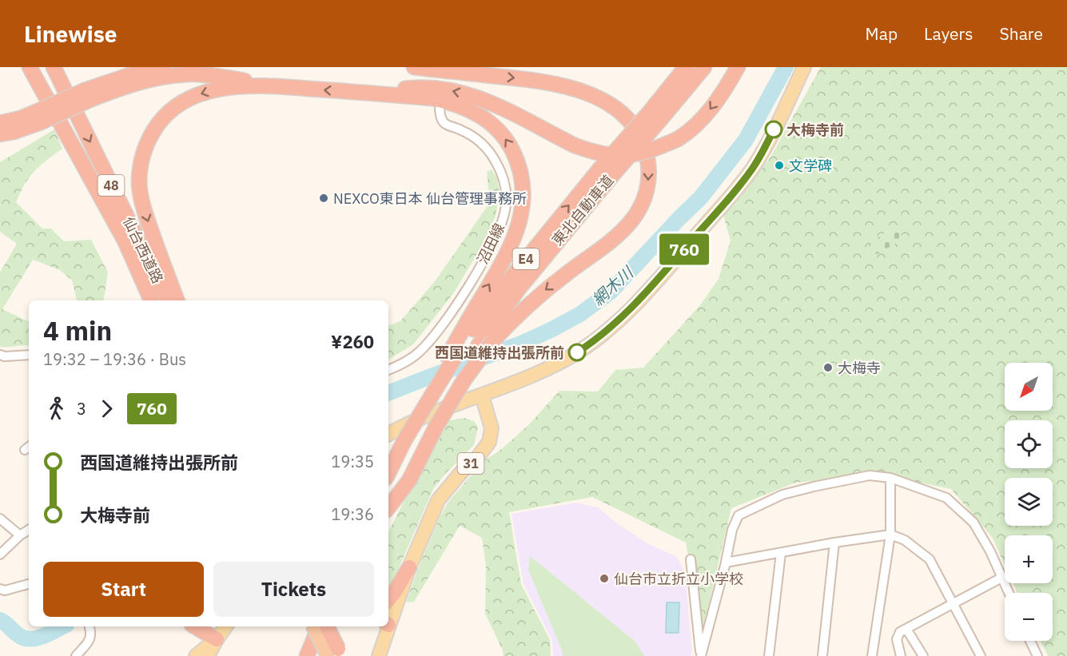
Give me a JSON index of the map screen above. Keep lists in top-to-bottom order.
{
  "streets": {
    "highway": [
      "48",
      "東北自動車道",
      "仙台西道路",
      "E4"
    ],
    "main road": ["31"],
    "street": ["沼田線"]
  },
  "water": ["網木川"],
  "places": [
    "大梅寺前",
    "文学碑",
    "NEXCO東日本 仙台管理事務所",
    "西国道維持出張所前",
    "大梅寺",
    "仙台市立折立小学校"
  ],
  "lines": ["bus line 760"],
  "north": "bottom left",
  "page": {
    "header": "Linewise",
    "nav": ["Map", "Layers", "Share"],
    "on_map": "760",
    "heading": ["4 min", "19:32 – 19:36 · Bus", "¥260"],
    "map_buttons": ["+", "−"],
    "legs": ["3", "760"],
    "list": [
      {
        "name": "西国道維持出張所前",
        "value": "19:35"
      },
      {
        "name": "大梅寺前",
        "value": "19:36"
      }
    ],
    "buttons": ["Start", "Tickets"]
  }
}
